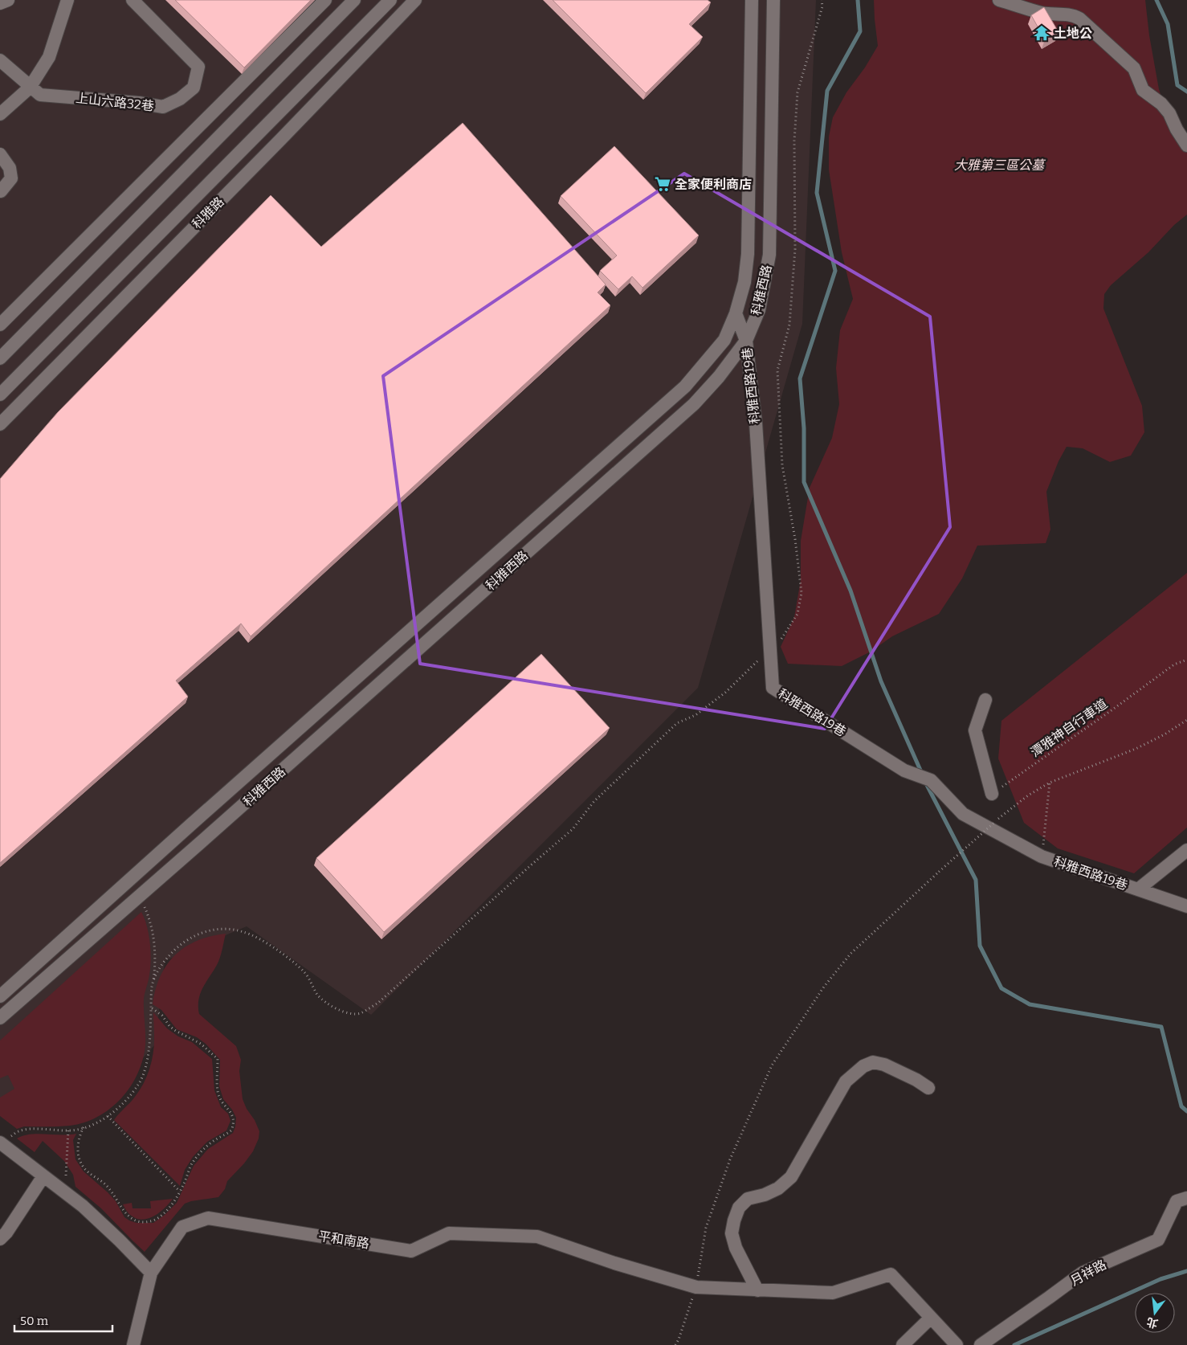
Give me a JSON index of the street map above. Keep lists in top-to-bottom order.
{
  "streets": {
    "street": [
      "上山六路32巷",
      "科雅路",
      "科雅西路",
      "科雅西路19巷",
      "平和南路",
      "月祥路"
    ],
    "path": ["潭雅神自行車道"]
  },
  "crossings": [
    ["科雅西路", "科雅西路19巷"]
  ],
  "parks": ["大雅第三區公墓"],
  "places": {
    "temple": ["土地公"],
    "supermarket": ["全家便利商店"]
  },
  "scale_bar": "50 m",
  "north": "bottom"
}
